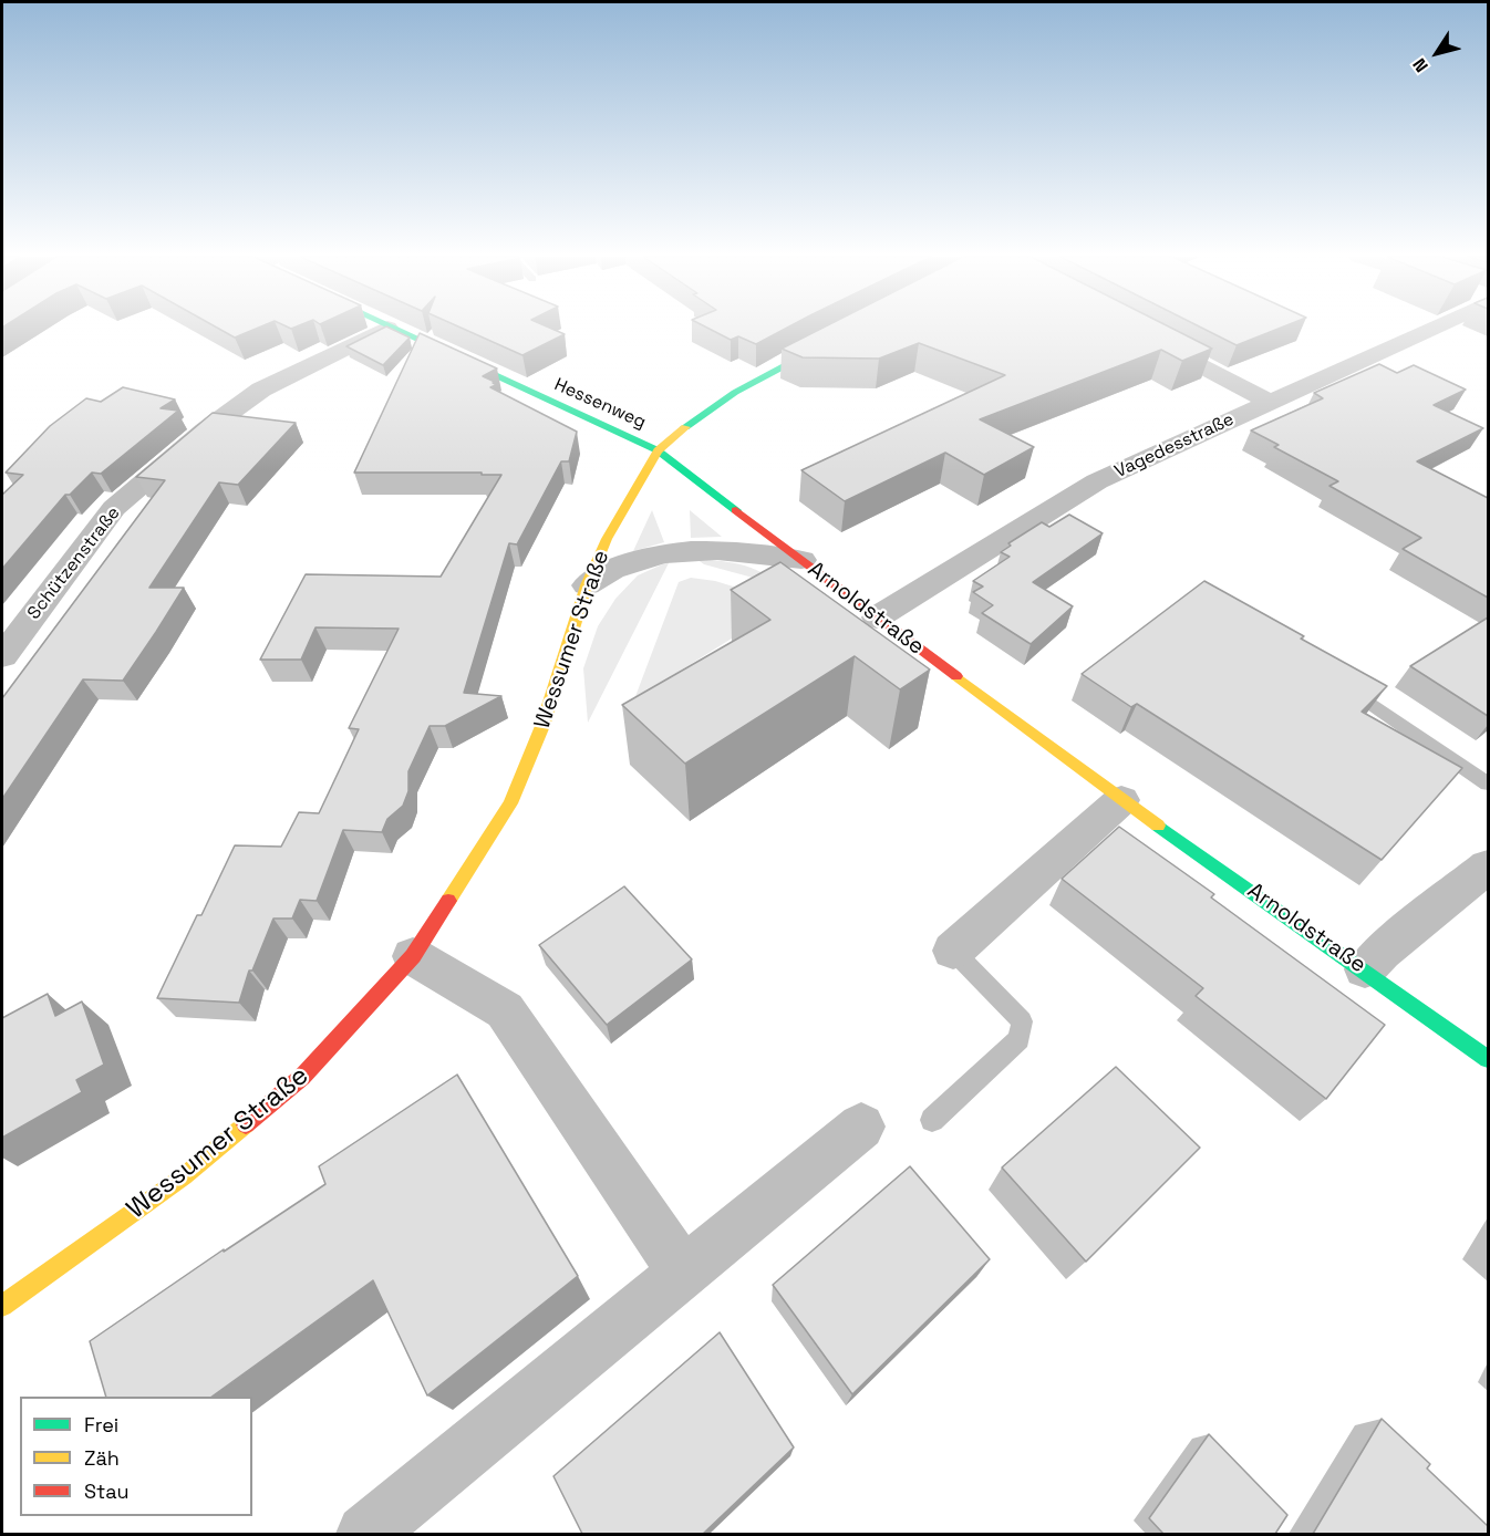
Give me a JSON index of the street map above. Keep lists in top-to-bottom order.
{
  "streets": {
    "street": [
      "Hessenweg",
      "Vagedesstraße",
      "Schützenstraße",
      "Arnoldstraße",
      "Wessumer Straße"
    ]
  },
  "crossings": [
    ["Hessenweg", "Arnoldstraße"],
    ["Hessenweg", "Wessumer Straße"],
    ["Vagedesstraße", "Arnoldstraße"],
    ["Arnoldstraße", "Wessumer Straße"]
  ],
  "legend": ["Frei", "Zäh", "Stau"],
  "north": "bottom left"
}
